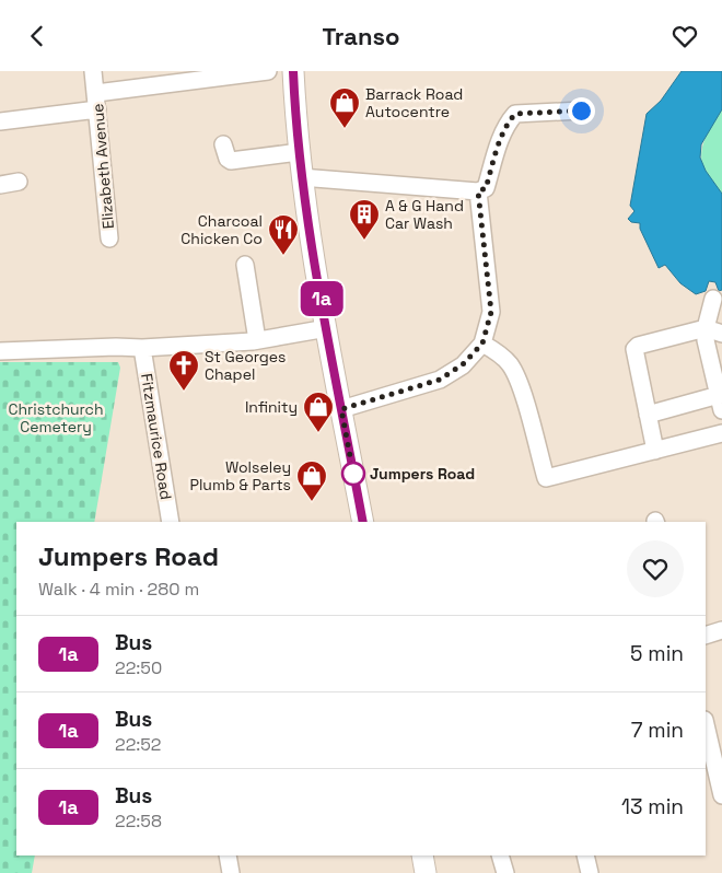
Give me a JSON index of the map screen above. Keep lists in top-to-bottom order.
{
  "streets": {
    "street": ["Elizabeth Avenue", "Fitzmaurice Road"]
  },
  "parks": ["Christchurch Cemetery"],
  "places": {
    "shop": ["Barrack Road Autocentre", "Infinity", "Wolseley Plumb & Parts"],
    "building": ["A & G Hand Car Wash"],
    "restaurant": ["Charcoal Chicken Co"],
    "church": ["St Georges Chapel"],
    "other": ["Jumpers Road"]
  },
  "lines": ["bus line 1a"],
  "page": {
    "header": "Transo",
    "on_map": "1a",
    "heading": ["Jumpers Road", "Walk · 4 min · 280 m"],
    "list": [
      {
        "mark": "1a",
        "name": "Bus",
        "note": "22:50",
        "value": "5 min"
      },
      {
        "mark": "1a",
        "name": "Bus",
        "note": "22:52",
        "value": "7 min"
      },
      {
        "mark": "1a",
        "name": "Bus",
        "note": "22:58",
        "value": "13 min"
      }
    ]
  }
}
